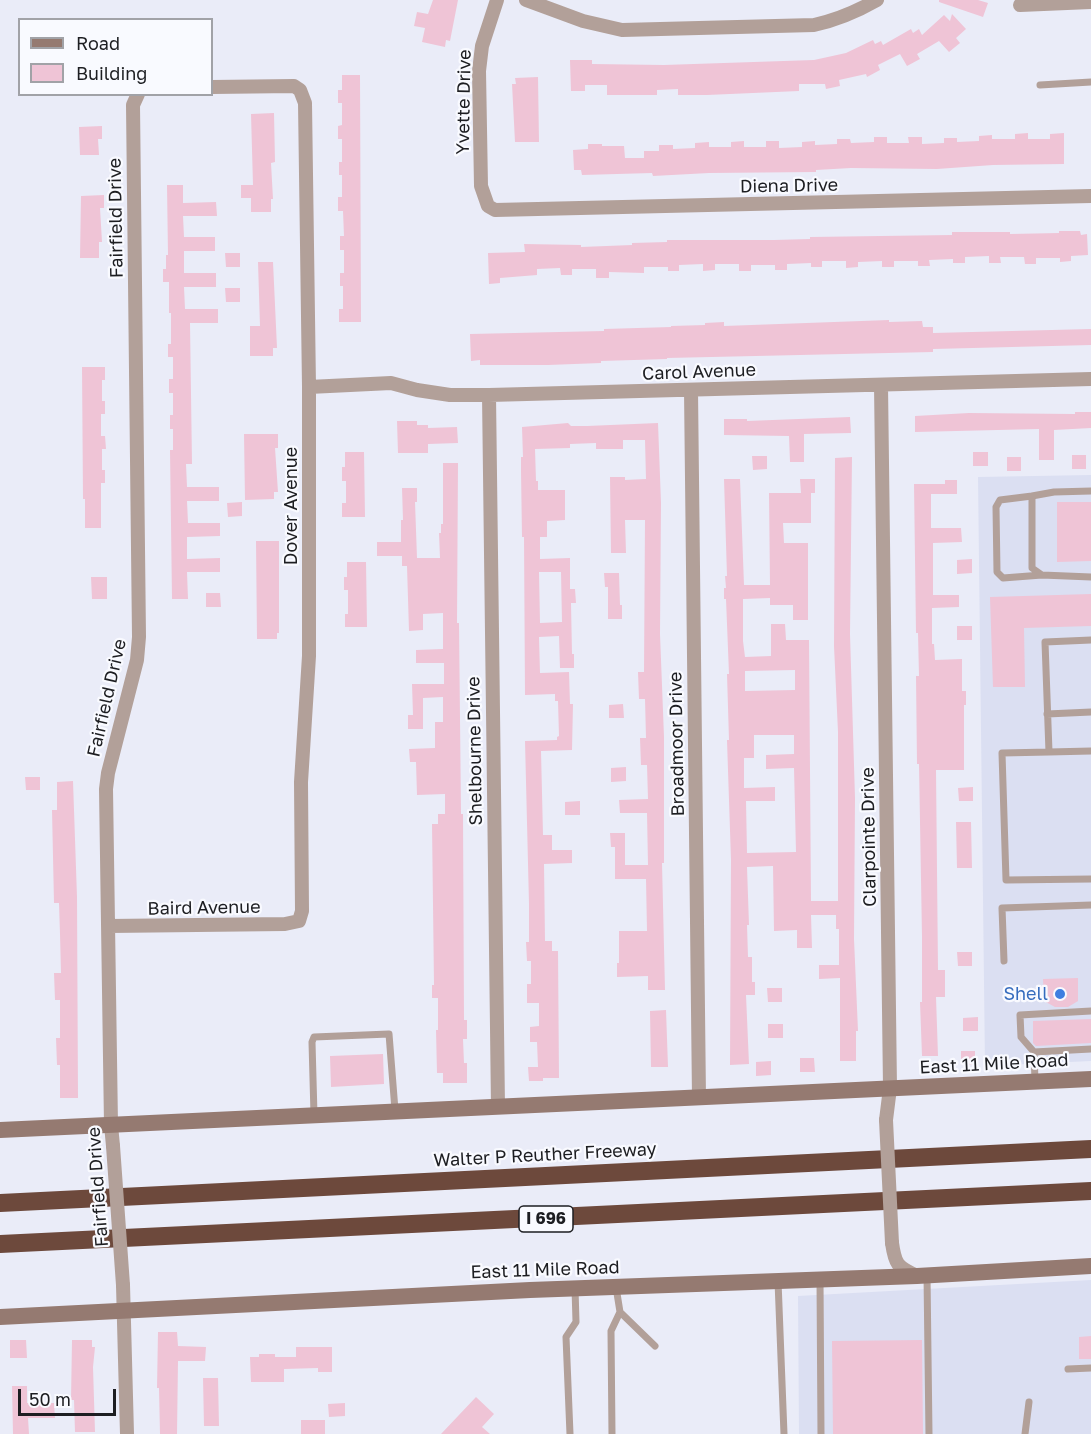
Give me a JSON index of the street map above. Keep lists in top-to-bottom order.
{
  "streets": {
    "highway": ["Walter P Reuther Freeway", "I 696"],
    "main road": ["East 11 Mile Road"],
    "street": [
      "Yvette Drive",
      "Diena Drive",
      "Fairfield Drive",
      "Carol Avenue",
      "Dover Avenue",
      "Broadmoor Drive",
      "Shelbourne Drive",
      "Clarpointe Drive",
      "Baird Avenue"
    ]
  },
  "crossings": [
    ["Yvette Drive", "Diena Drive"],
    ["Fairfield Drive", "Baird Avenue"],
    ["Fairfield Drive", "East 11 Mile Road"],
    ["Carol Avenue", "Dover Avenue"],
    ["Carol Avenue", "Broadmoor Drive"],
    ["Carol Avenue", "Shelbourne Drive"],
    ["Carol Avenue", "Clarpointe Drive"],
    ["Dover Avenue", "Baird Avenue"],
    ["Broadmoor Drive", "East 11 Mile Road"],
    ["Shelbourne Drive", "East 11 Mile Road"],
    ["Clarpointe Drive", "East 11 Mile Road"]
  ],
  "places": ["Shell"],
  "legend": ["Road", "Building"],
  "scale_bar": "50 m"
}
